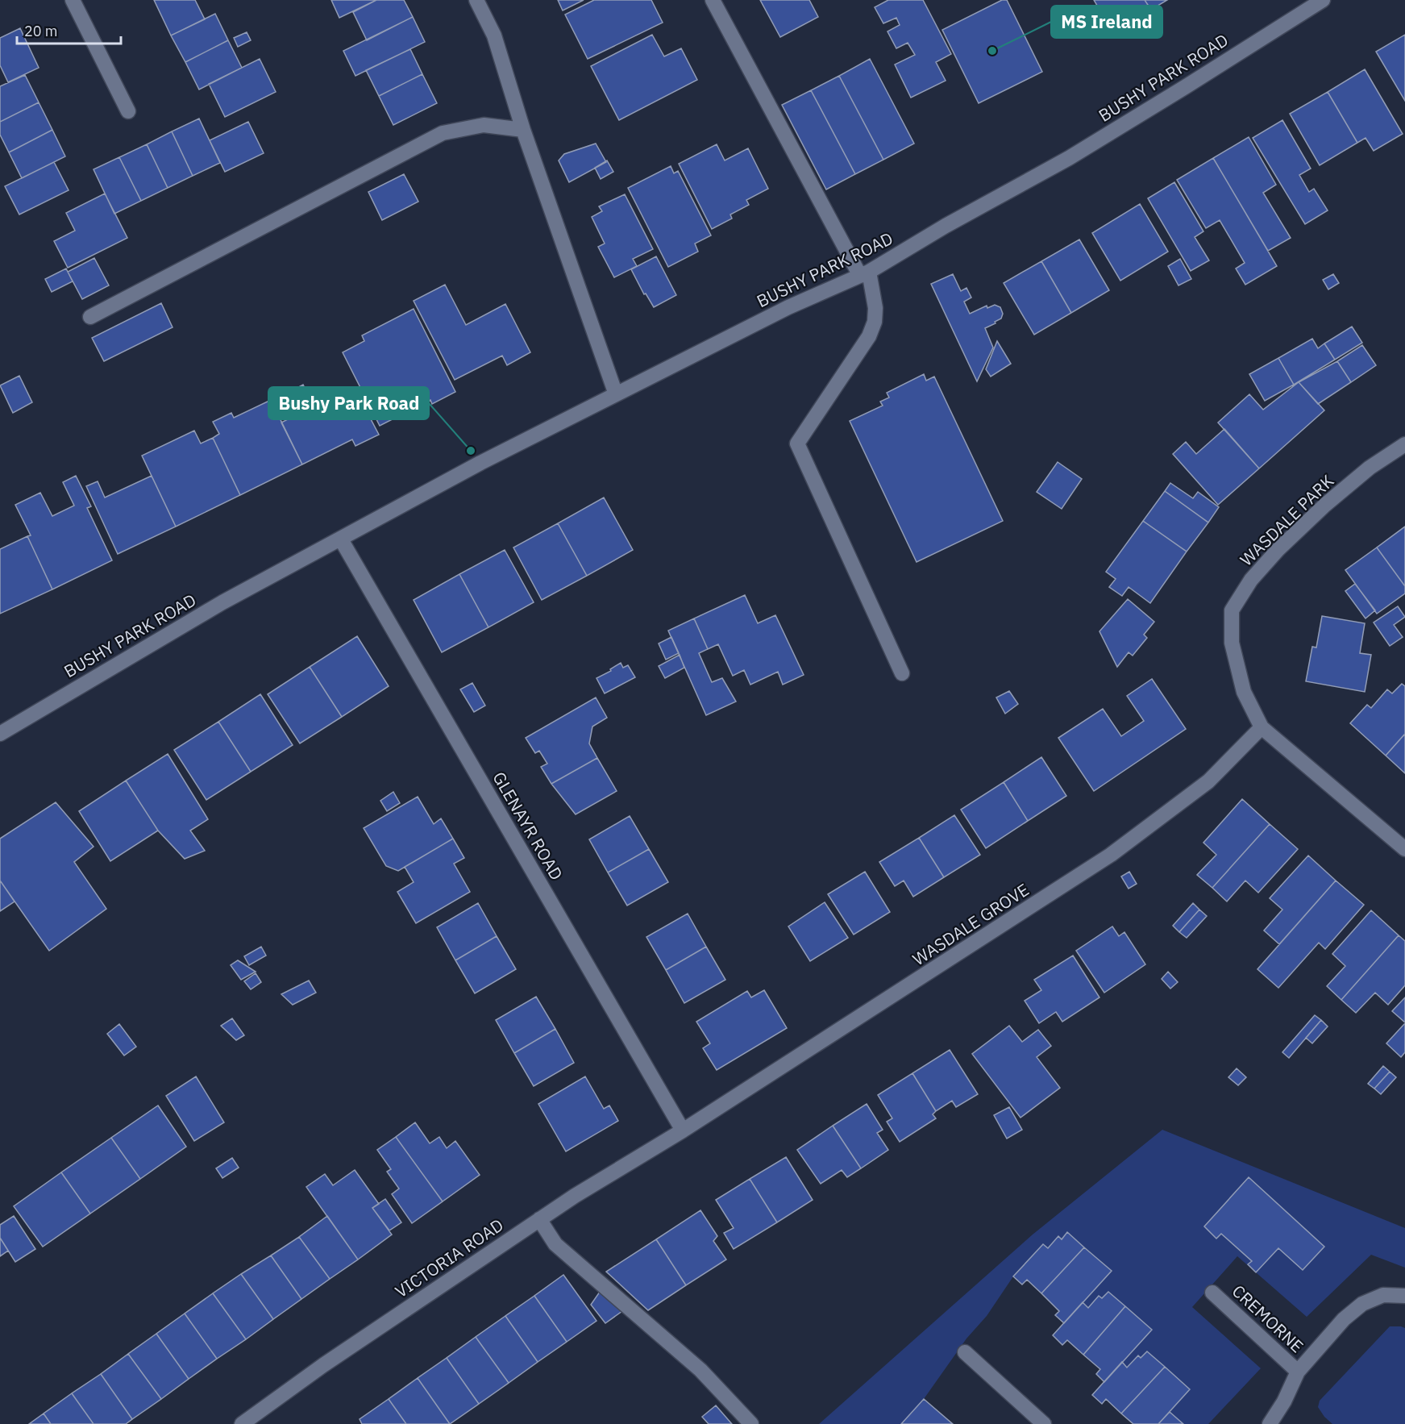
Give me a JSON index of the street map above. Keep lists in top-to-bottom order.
{
  "streets": {
    "street": [
      "BUSHY PARK ROAD",
      "WASDALE PARK",
      "GLENAYR ROAD",
      "WASDALE GROVE",
      "VICTORIA ROAD",
      "CREMORNE"
    ]
  },
  "crossings": [
    ["BUSHY PARK ROAD", "GLENAYR ROAD"],
    ["WASDALE PARK", "WASDALE GROVE"],
    ["GLENAYR ROAD", "WASDALE GROVE"],
    ["GLENAYR ROAD", "VICTORIA ROAD"],
    ["WASDALE GROVE", "VICTORIA ROAD"]
  ],
  "places": ["MS Ireland", "Bushy Park Road"],
  "scale_bar": "20 m"
}
